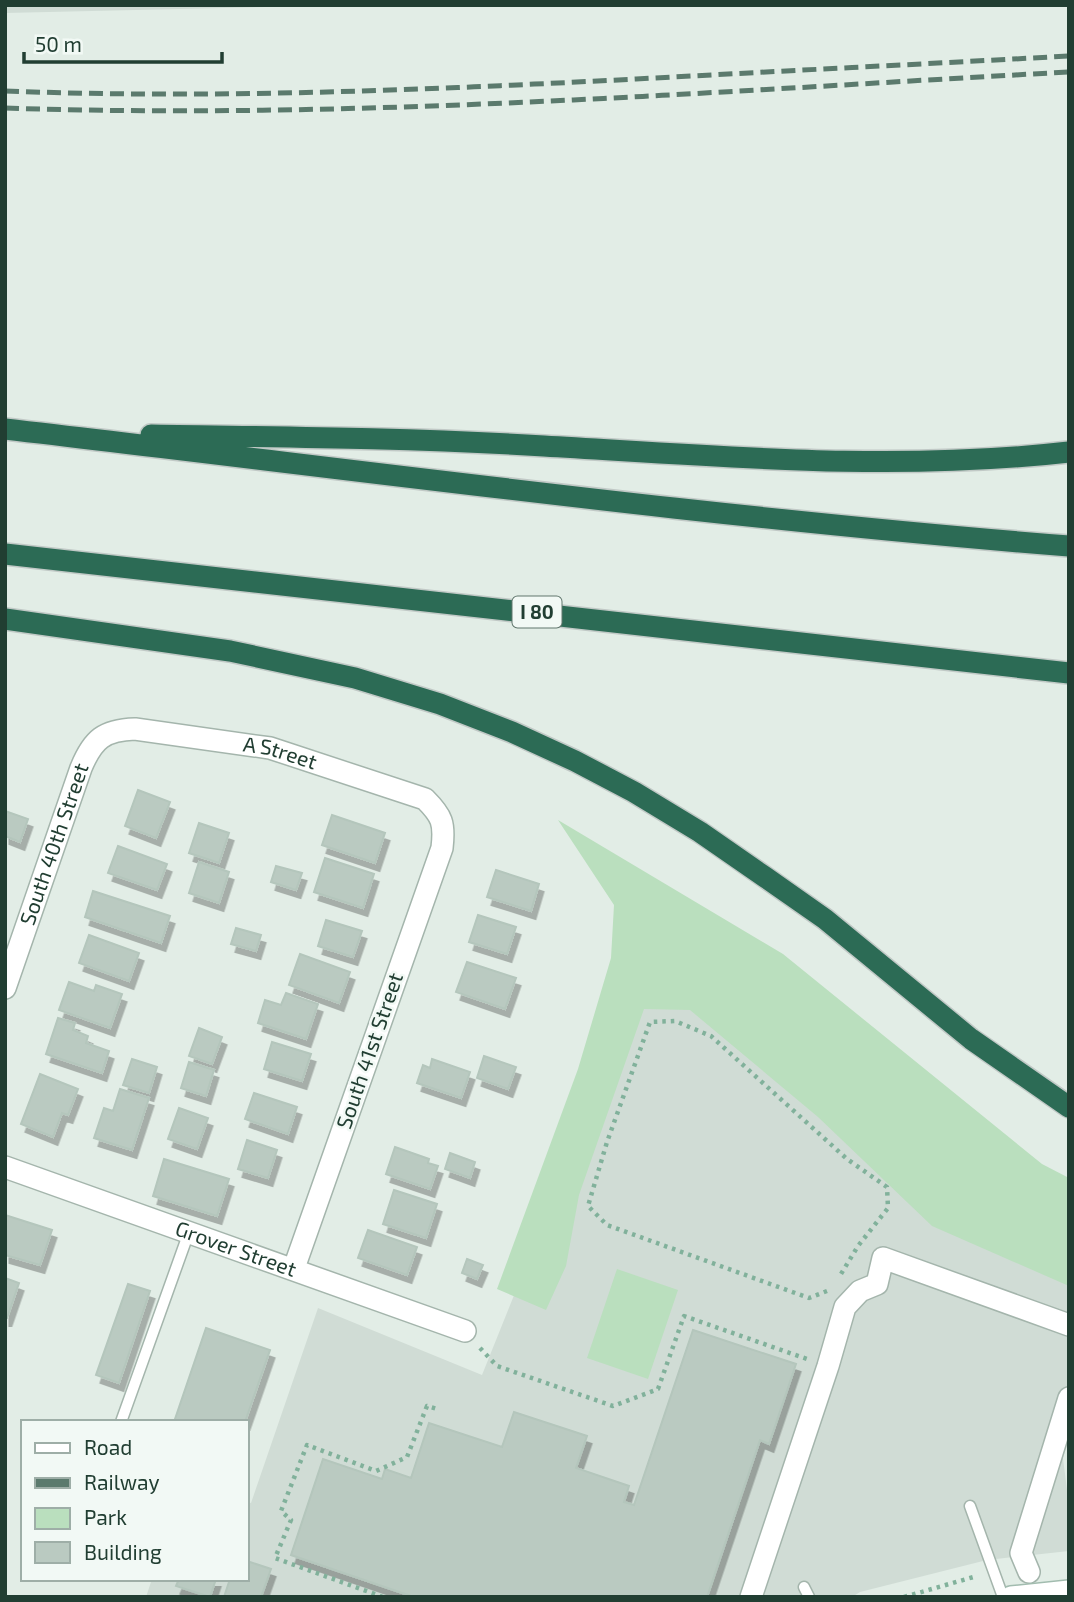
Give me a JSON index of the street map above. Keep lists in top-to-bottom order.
{
  "streets": {
    "highway": ["I 80"],
    "street": [
      "A Street",
      "South 40th Street",
      "South 41st Street",
      "Grover Street"
    ]
  },
  "crossings": [
    ["A Street", "South 40th Street"],
    ["A Street", "South 41st Street"],
    ["South 41st Street", "Grover Street"]
  ],
  "legend": [
    "Road",
    "Railway",
    "Park",
    "Building"
  ],
  "scale_bar": "50 m"
}
